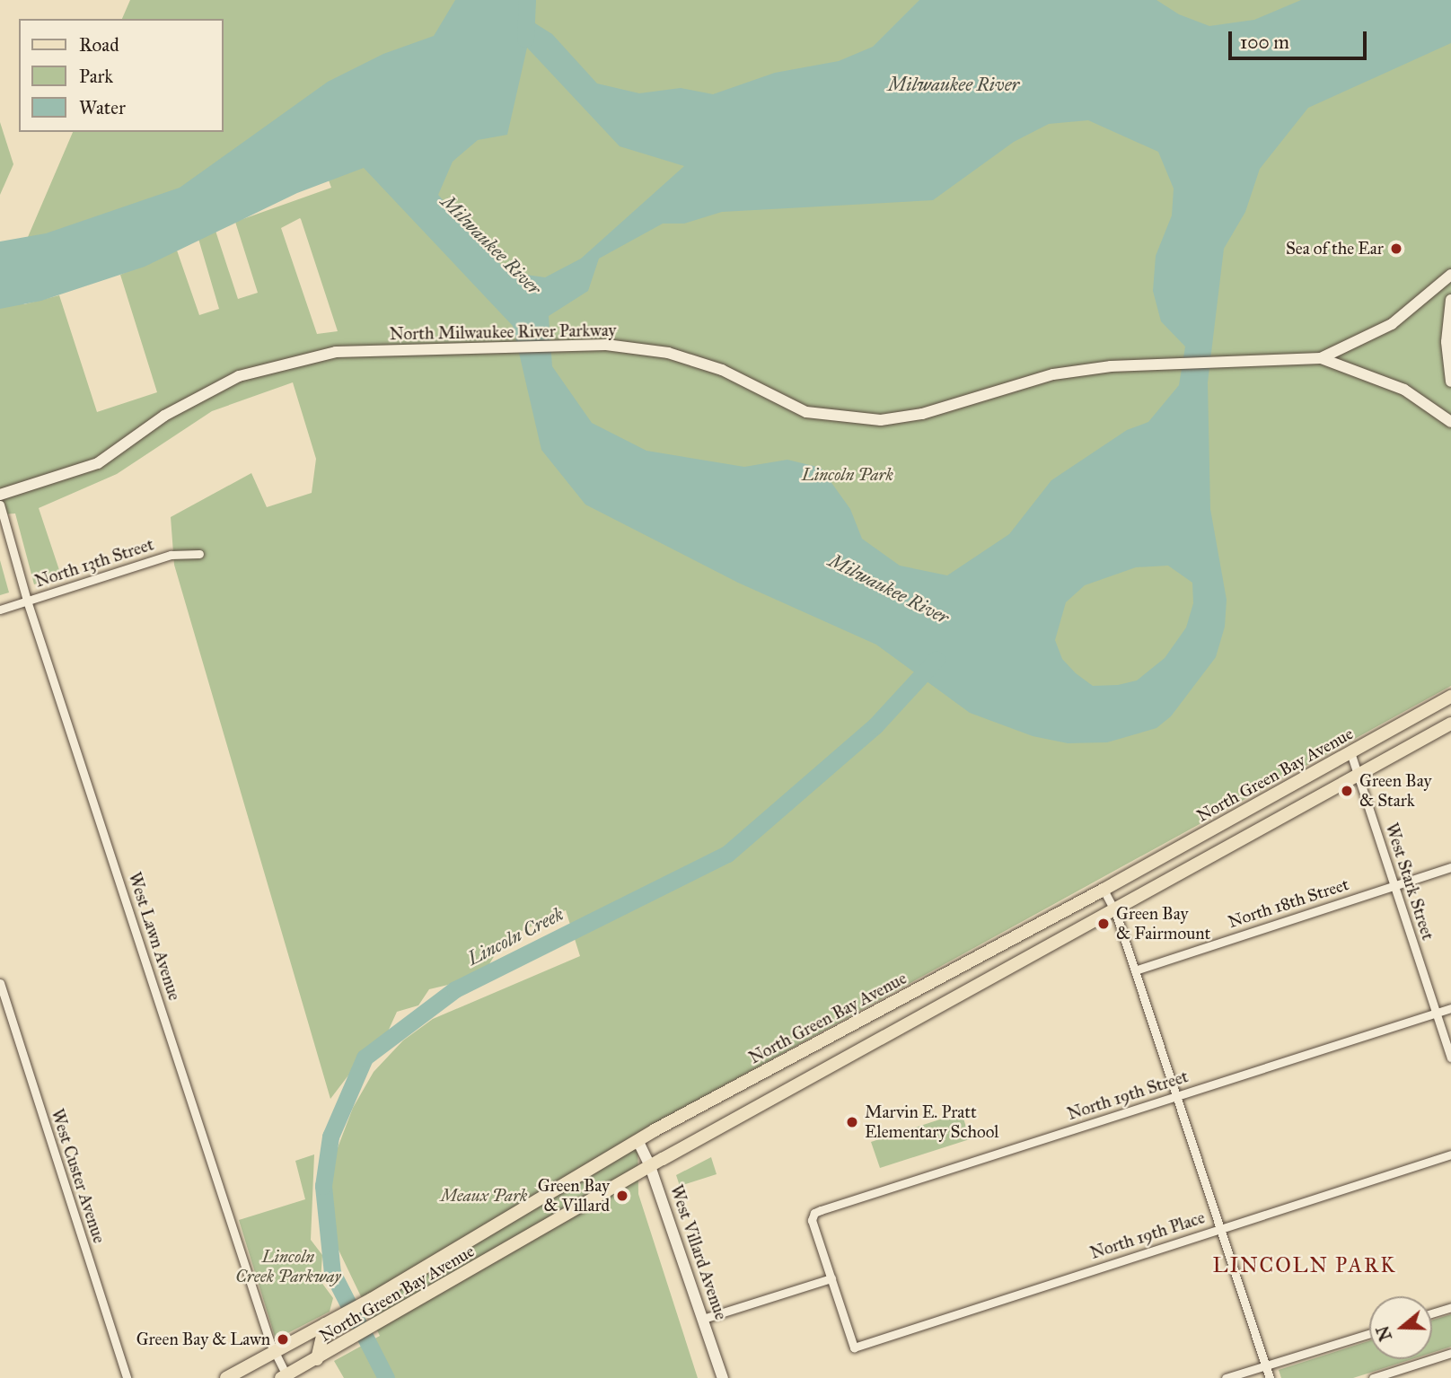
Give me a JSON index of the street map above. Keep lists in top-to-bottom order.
{
  "streets": {
    "main road": ["North Green Bay Avenue"],
    "street": [
      "North Milwaukee River Parkway",
      "North 13th Street",
      "West Stark Street",
      "North 18th Street",
      "West Lawn Avenue",
      "North 19th Street",
      "West Custer Avenue",
      "North 19th Place",
      "West Villard Avenue"
    ]
  },
  "crossings": [
    ["North 13th Street", "West Lawn Avenue"],
    ["North Green Bay Avenue", "West Stark Street"],
    ["North Green Bay Avenue", "West Lawn Avenue"],
    ["North Green Bay Avenue", "West Villard Avenue"],
    ["West Stark Street", "North 18th Street"],
    ["West Stark Street", "North 19th Street"],
    ["North 19th Street", "North 19th Place"]
  ],
  "districts": ["LINCOLN PARK"],
  "water": ["Milwaukee River", "Lincoln Creek"],
  "parks": ["Lincoln Park", "Meaux Park", "Lincoln Creek Parkway"],
  "places": [
    "Sea of the Ear",
    "Green Bay & Stark",
    "Green Bay & Fairmount",
    "Marvin E. Pratt Elementary School",
    "Green Bay & Villard",
    "Green Bay & Lawn"
  ],
  "legend": ["Road", "Park", "Water"],
  "scale_bar": "100 m",
  "north": "left"
}
